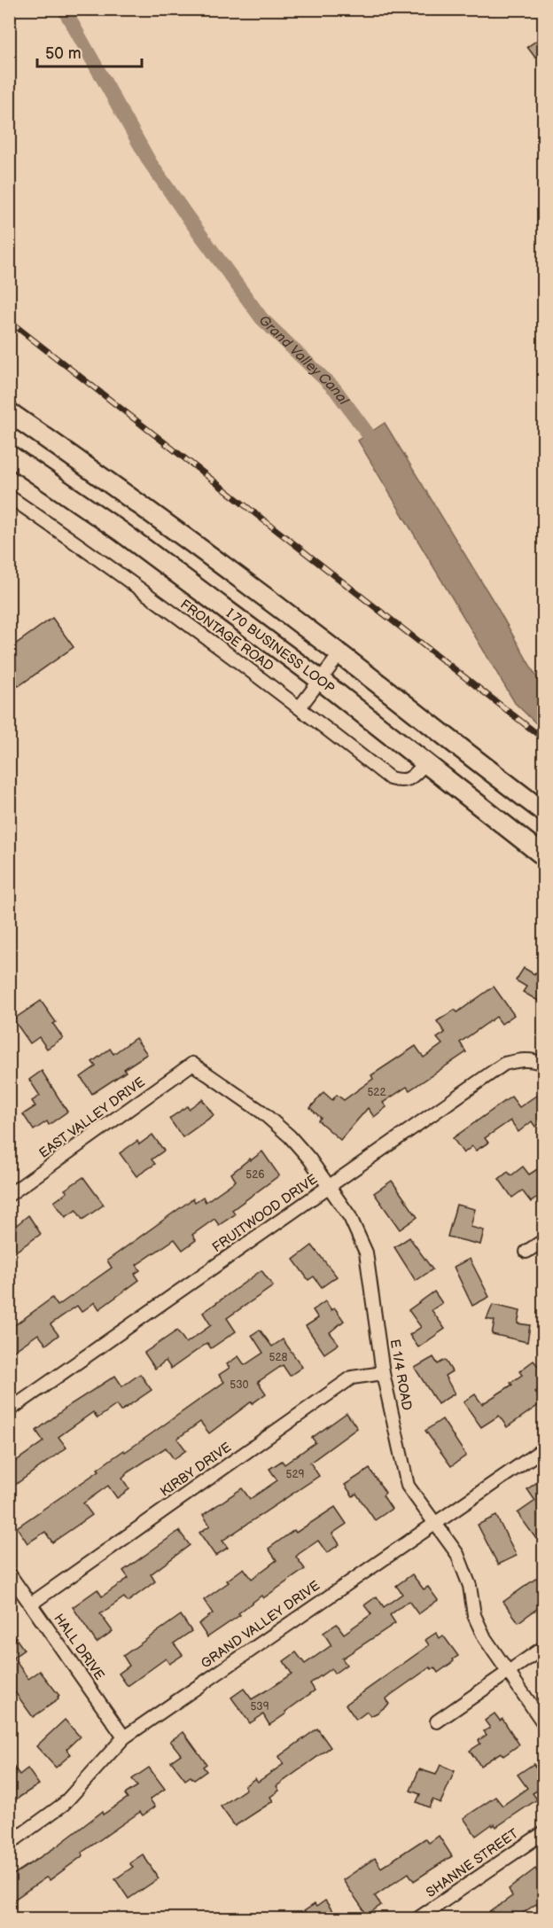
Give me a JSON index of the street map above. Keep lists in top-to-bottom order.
{
  "streets": {
    "main road": ["I 70 BUSINESS LOOP"],
    "street": [
      "FRONTAGE ROAD",
      "EAST VALLEY DRIVE",
      "FRUITWOOD DRIVE",
      "E 1/4 ROAD",
      "KIRBY DRIVE",
      "GRAND VALLEY DRIVE",
      "HALL DRIVE",
      "SHANNE STREET"
    ]
  },
  "crossings": [
    ["FRONTAGE ROAD", "I 70 BUSINESS LOOP"],
    ["EAST VALLEY DRIVE", "E 1/4 ROAD"],
    ["FRUITWOOD DRIVE", "E 1/4 ROAD"],
    ["E 1/4 ROAD", "KIRBY DRIVE"],
    ["E 1/4 ROAD", "GRAND VALLEY DRIVE"],
    ["KIRBY DRIVE", "HALL DRIVE"],
    ["GRAND VALLEY DRIVE", "HALL DRIVE"]
  ],
  "water": ["Grand Valley Canal"],
  "house_numbers": [
    "522",
    "526",
    "528",
    "530",
    "529",
    "539"
  ],
  "scale_bar": "50 m"
}
